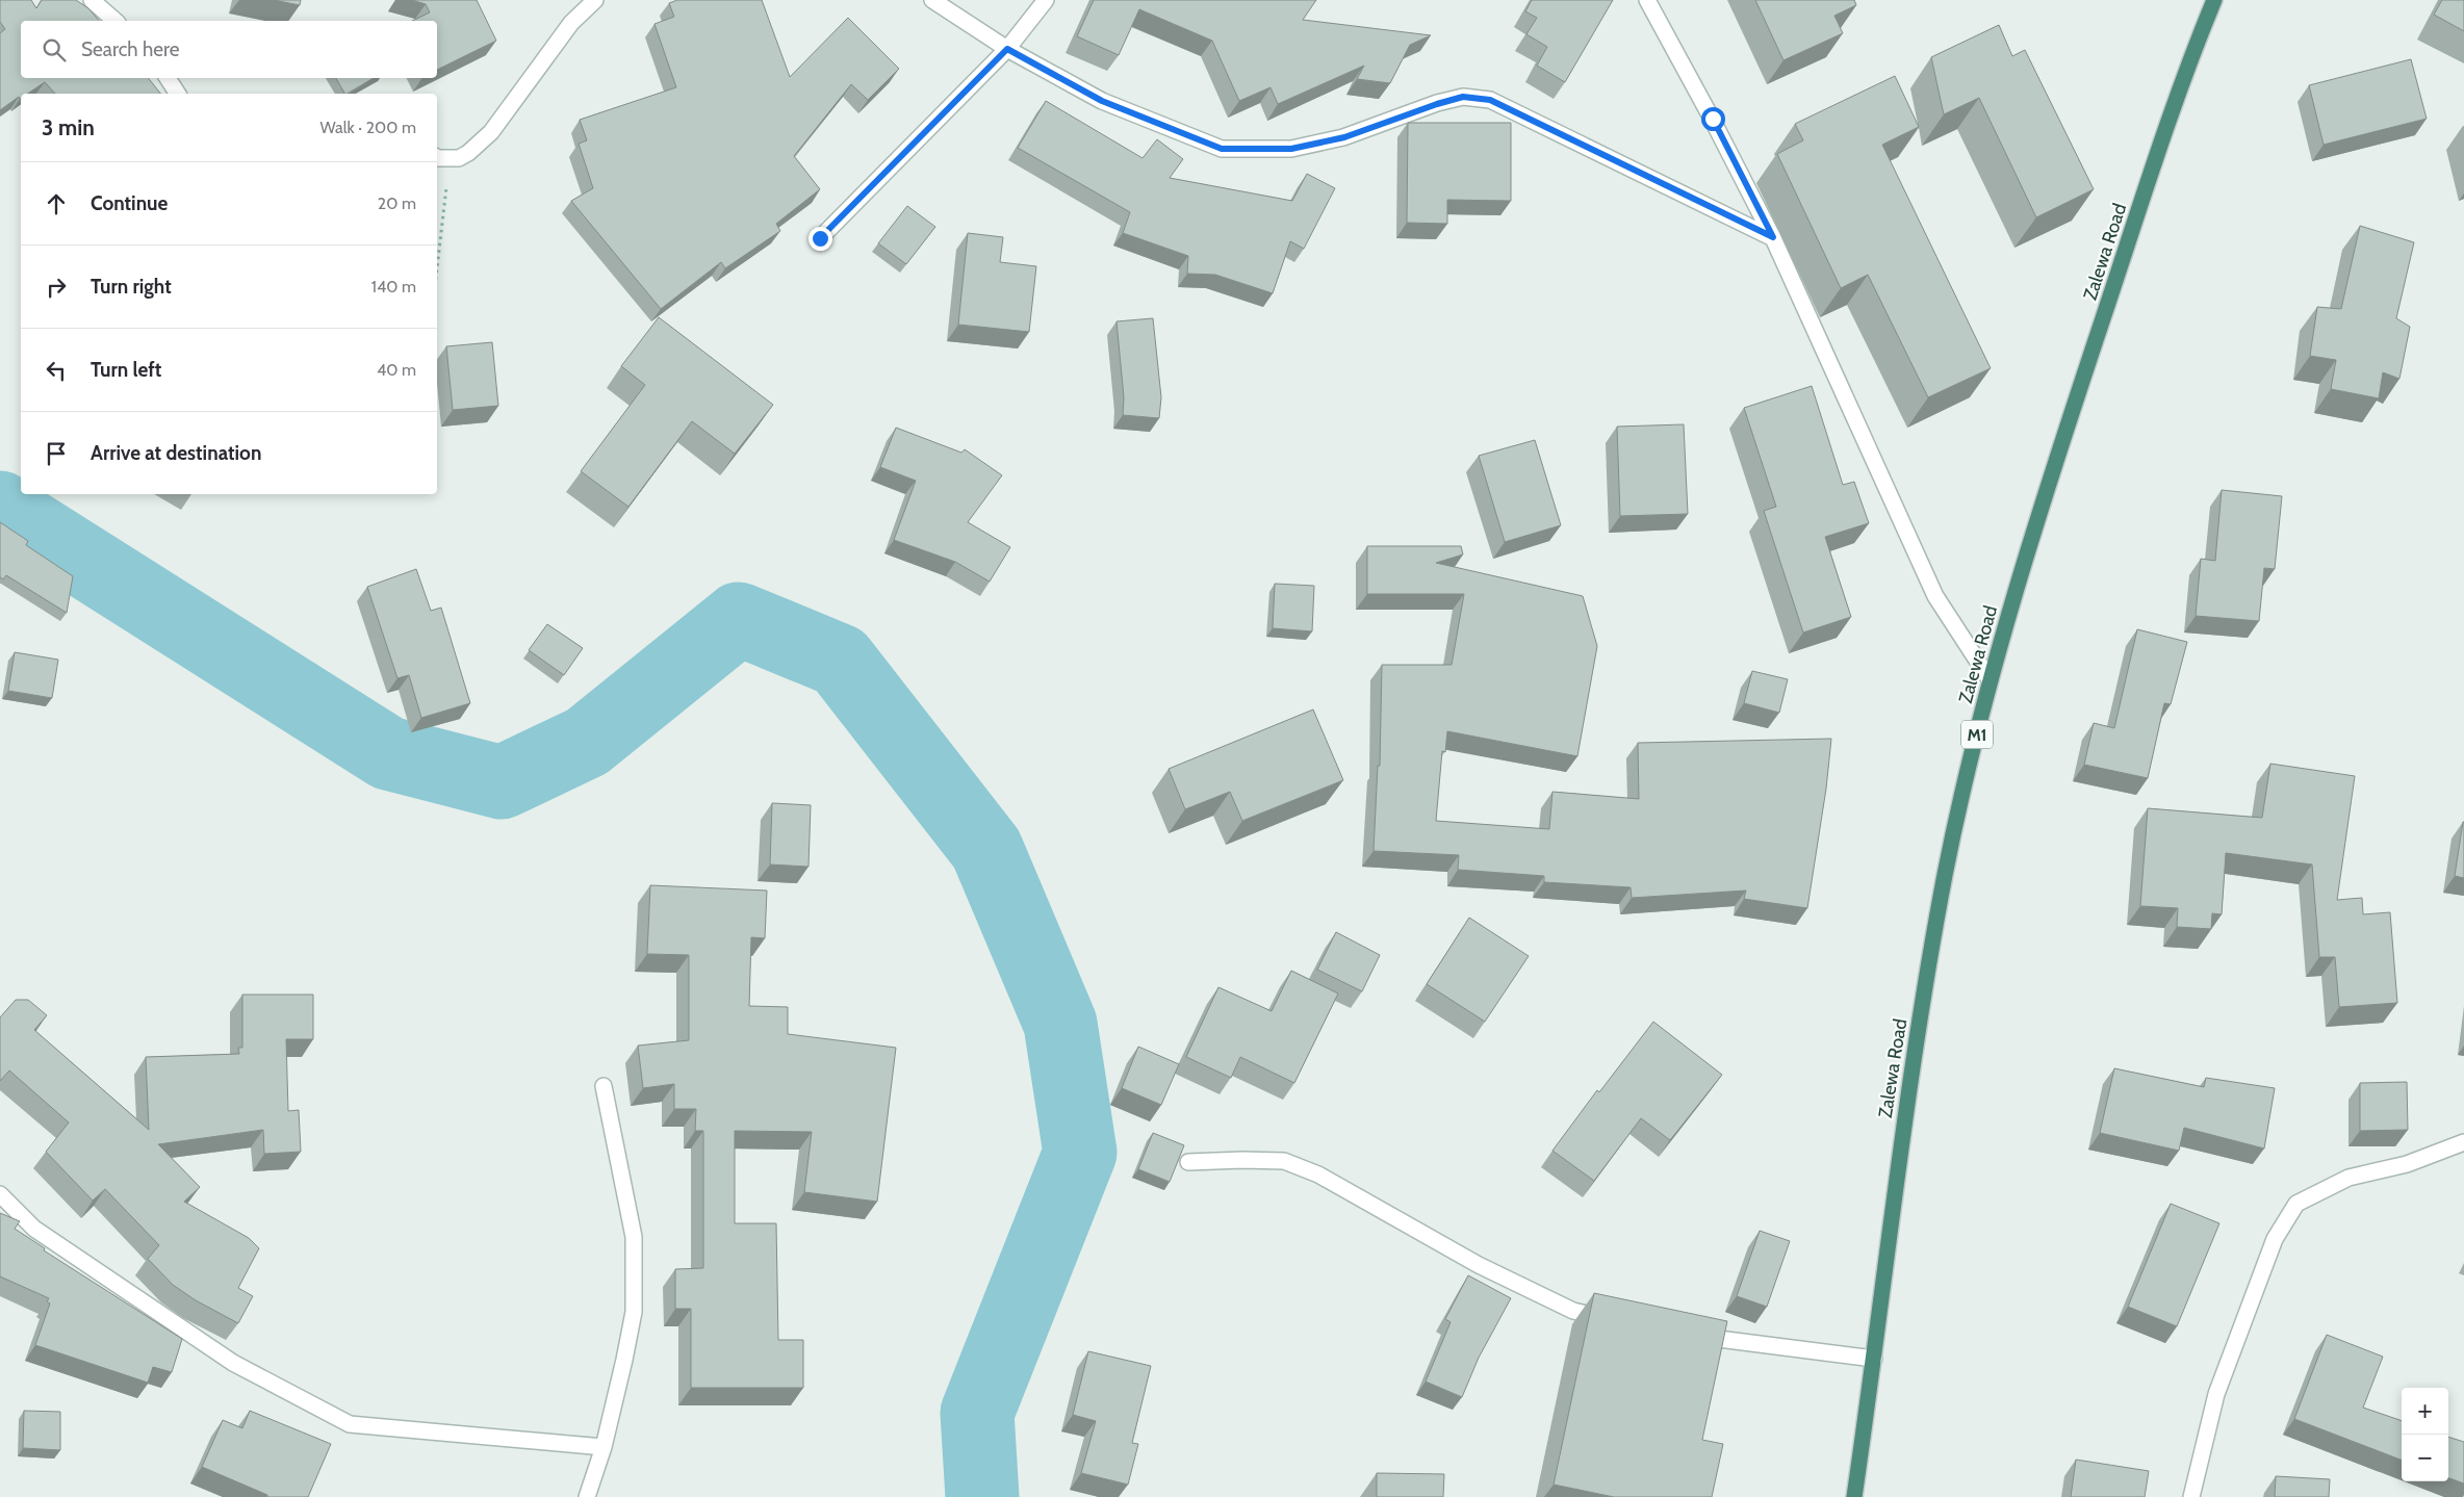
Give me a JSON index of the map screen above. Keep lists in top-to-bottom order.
{
  "streets": {
    "highway": ["Zalewa Road", "M1"]
  },
  "page": {
    "search": "Search here",
    "heading": ["3 min", "Walk · 200 m"],
    "list": [
      ["Continue", "20 m"],
      ["Turn right", "140 m"],
      ["Turn left", "40 m"],
      "Arrive at destination"
    ],
    "map_buttons": ["+", "−"]
  }
}
